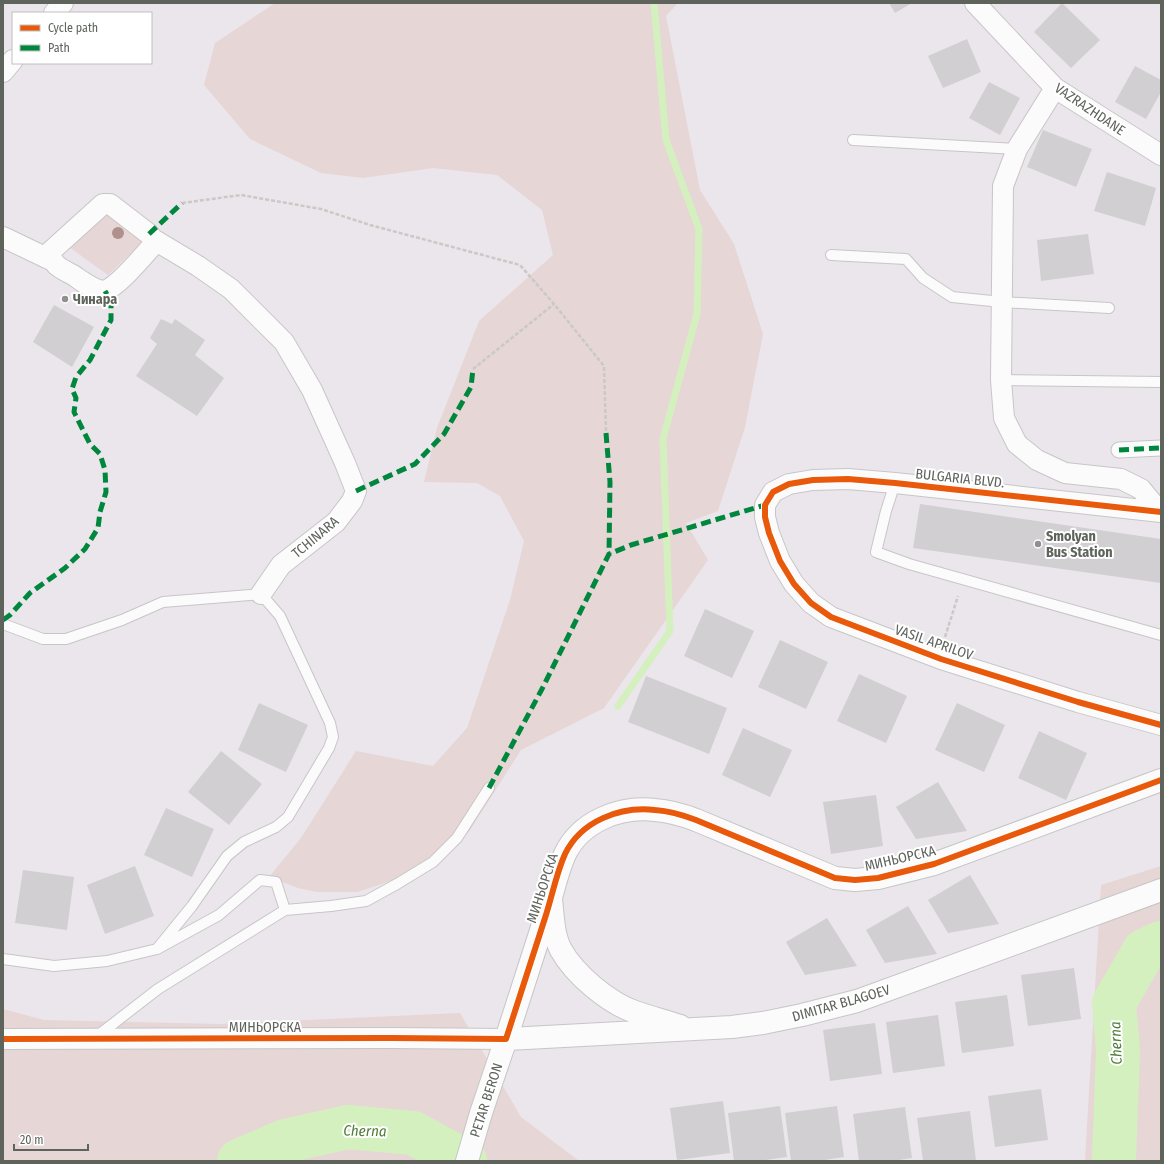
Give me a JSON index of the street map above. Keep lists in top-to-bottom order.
{
  "streets": {
    "main road": ["МИНЬОРСКА", "DIMITAR BLAGOEV", "PETAR BERON"],
    "street": [
      "VAZRAZHDANE",
      "BULGARIA BLVD.",
      "TCHINARA",
      "VASIL APRILOV"
    ]
  },
  "crossings": [
    ["BULGARIA BLVD.", "VASIL APRILOV"],
    ["МИНЬОРСКА", "DIMITAR BLAGOEV"],
    ["МИНЬОРСКА", "PETAR BERON"],
    ["DIMITAR BLAGOEV", "PETAR BERON"]
  ],
  "water": ["Cherna"],
  "places": ["Чинара", "Smolyan Bus Station"],
  "legend": ["Cycle path", "Path"],
  "scale_bar": "20 m"
}
